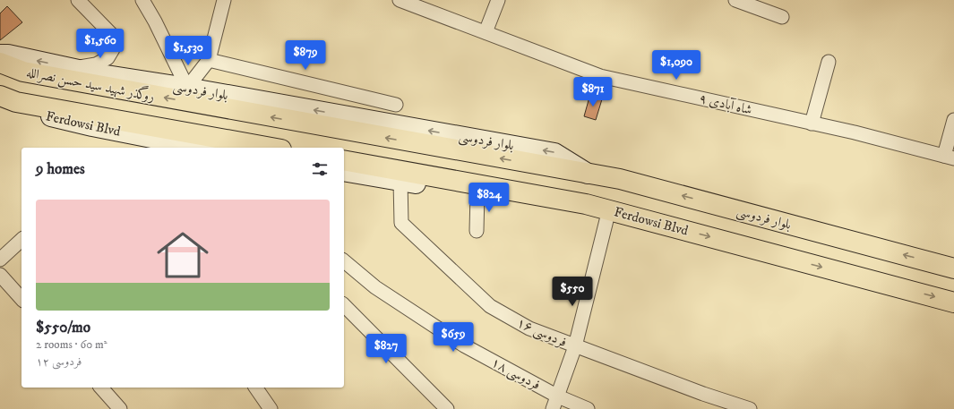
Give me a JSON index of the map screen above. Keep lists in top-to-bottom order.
{
  "streets": {
    "main road": ["روگذر شهید سید حسن نصرالله", "بلوار فردوسی", "Ferdowsi Blvd"],
    "street": ["شاه آبادی ۹", "فردوسی ۱۶", "فردوسی ۱۸"]
  },
  "crossings": [
    ["روگذر شهید سید حسن نصرالله", "بلوار فردوسی"],
    ["Ferdowsi Blvd", "فردوسی ۱۶"]
  ],
  "one_way": ["Ferdowsi Blvd"],
  "page": {
    "price": [
      "$1,560",
      "$1,530",
      "$879",
      "$1,090",
      "$871",
      "$824",
      "$550",
      "$659",
      "$827"
    ],
    "heading": "9 homes",
    "list": [
      {
        "name": "$550/mo",
        "note": "2 rooms · 60 m² · فردوسی ۱۲"
      }
    ]
  }
}
